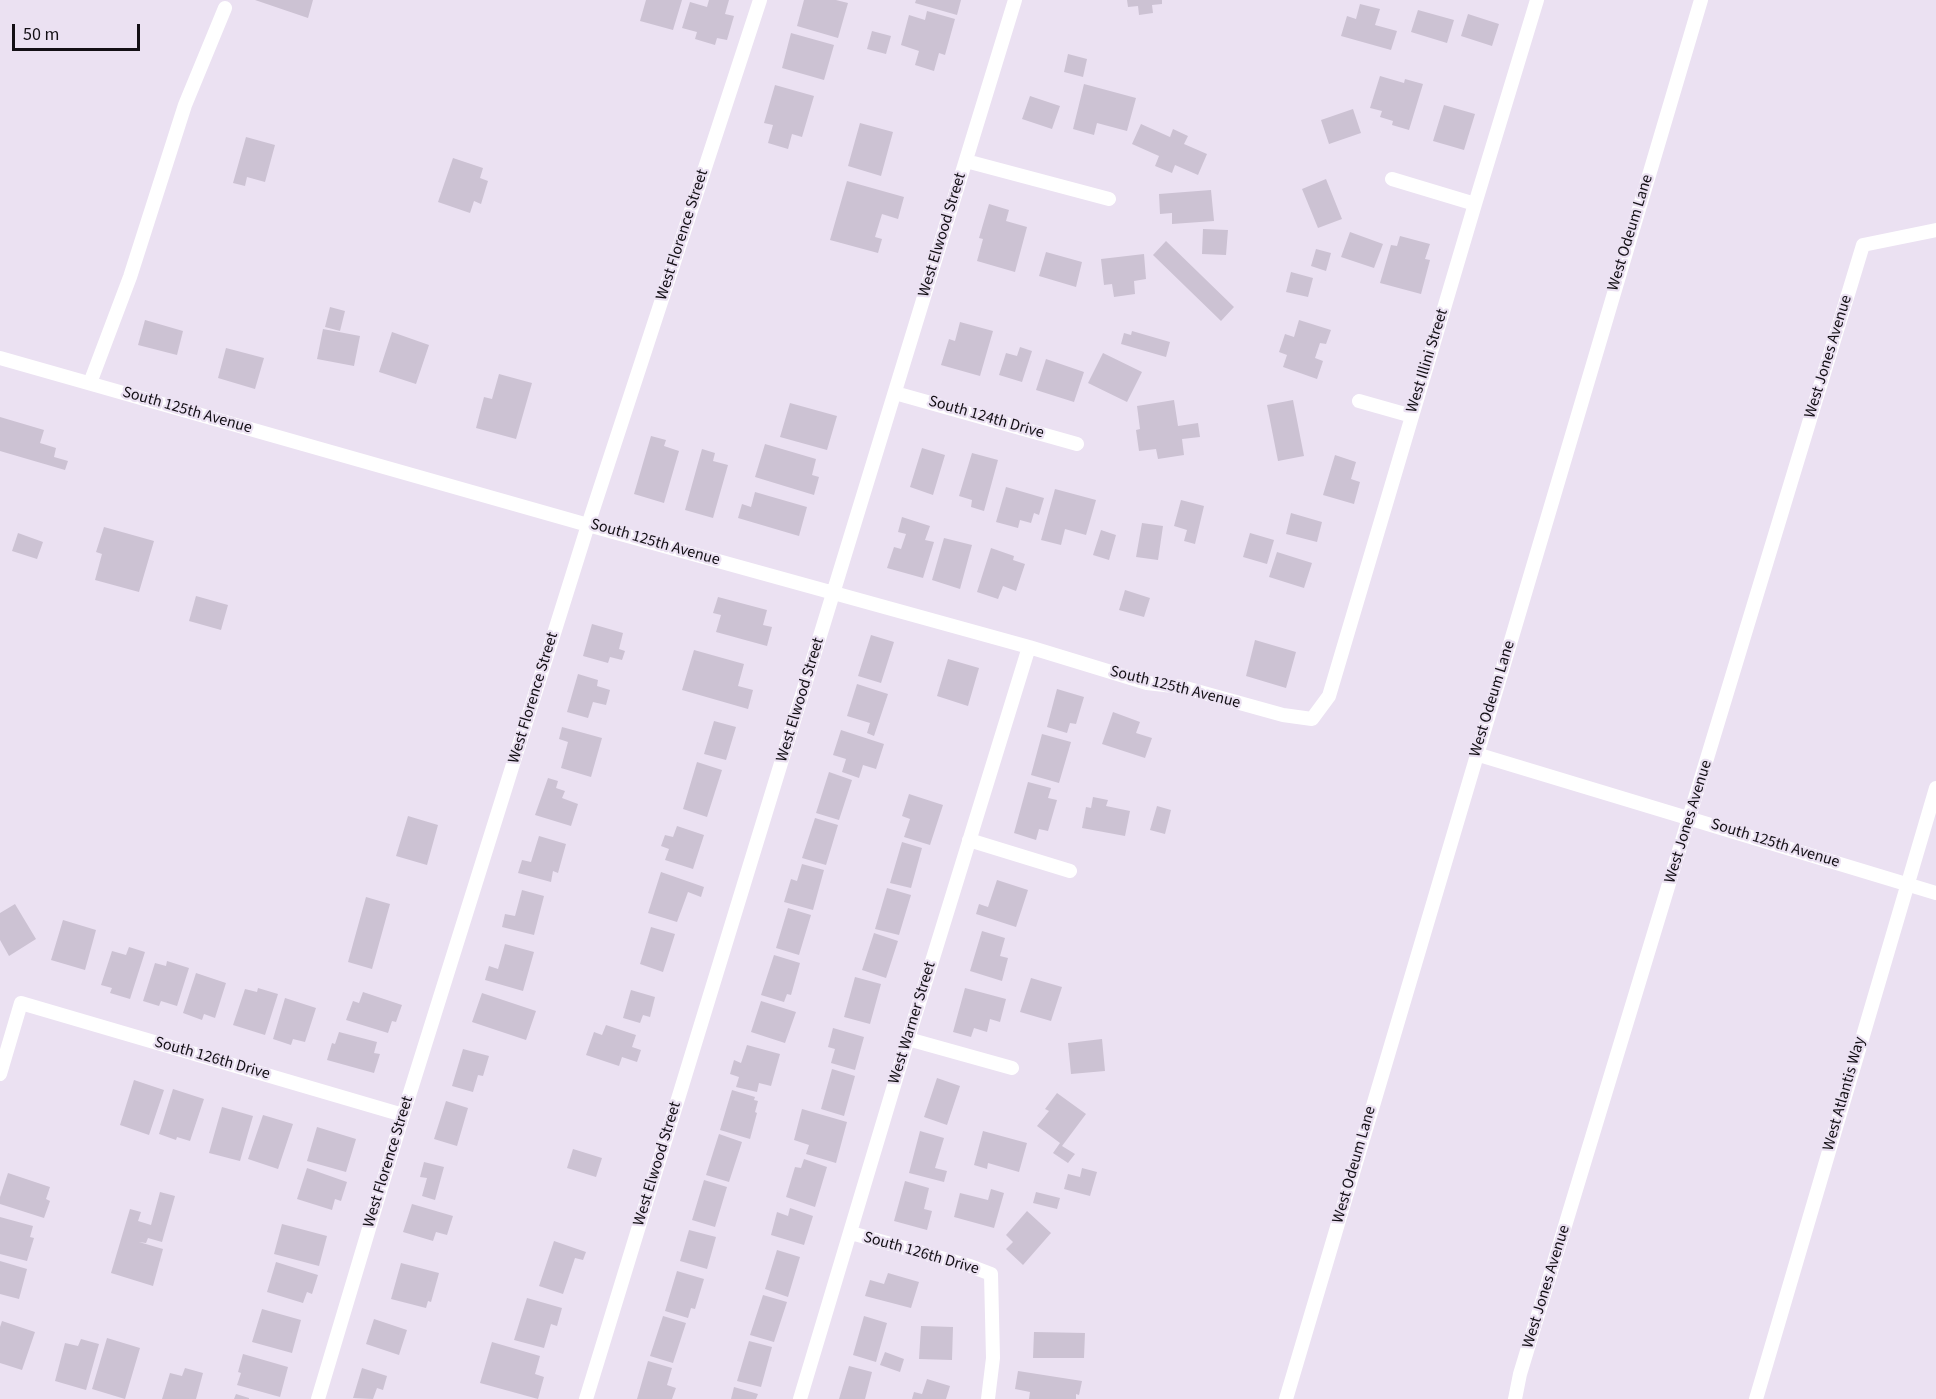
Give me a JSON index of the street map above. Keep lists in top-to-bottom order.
{
  "streets": {
    "street": [
      "West Odeum Lane",
      "West Florence Street",
      "West Elwood Street",
      "West Jones Avenue",
      "West Illini Street",
      "South 125th Avenue",
      "South 124th Drive",
      "West Warner Street",
      "South 126th Drive",
      "West Atlantis Way"
    ]
  },
  "crossings": [
    ["West Odeum Lane", "South 125th Avenue"],
    ["West Florence Street", "South 125th Avenue"],
    ["West Florence Street", "South 126th Drive"],
    ["West Elwood Street", "South 125th Avenue"],
    ["West Elwood Street", "South 124th Drive"],
    ["West Jones Avenue", "South 125th Avenue"],
    ["West Illini Street", "South 125th Avenue"],
    ["South 125th Avenue", "West Warner Street"],
    ["South 125th Avenue", "West Atlantis Way"],
    ["West Warner Street", "South 126th Drive"]
  ],
  "scale_bar": "50 m"
}
